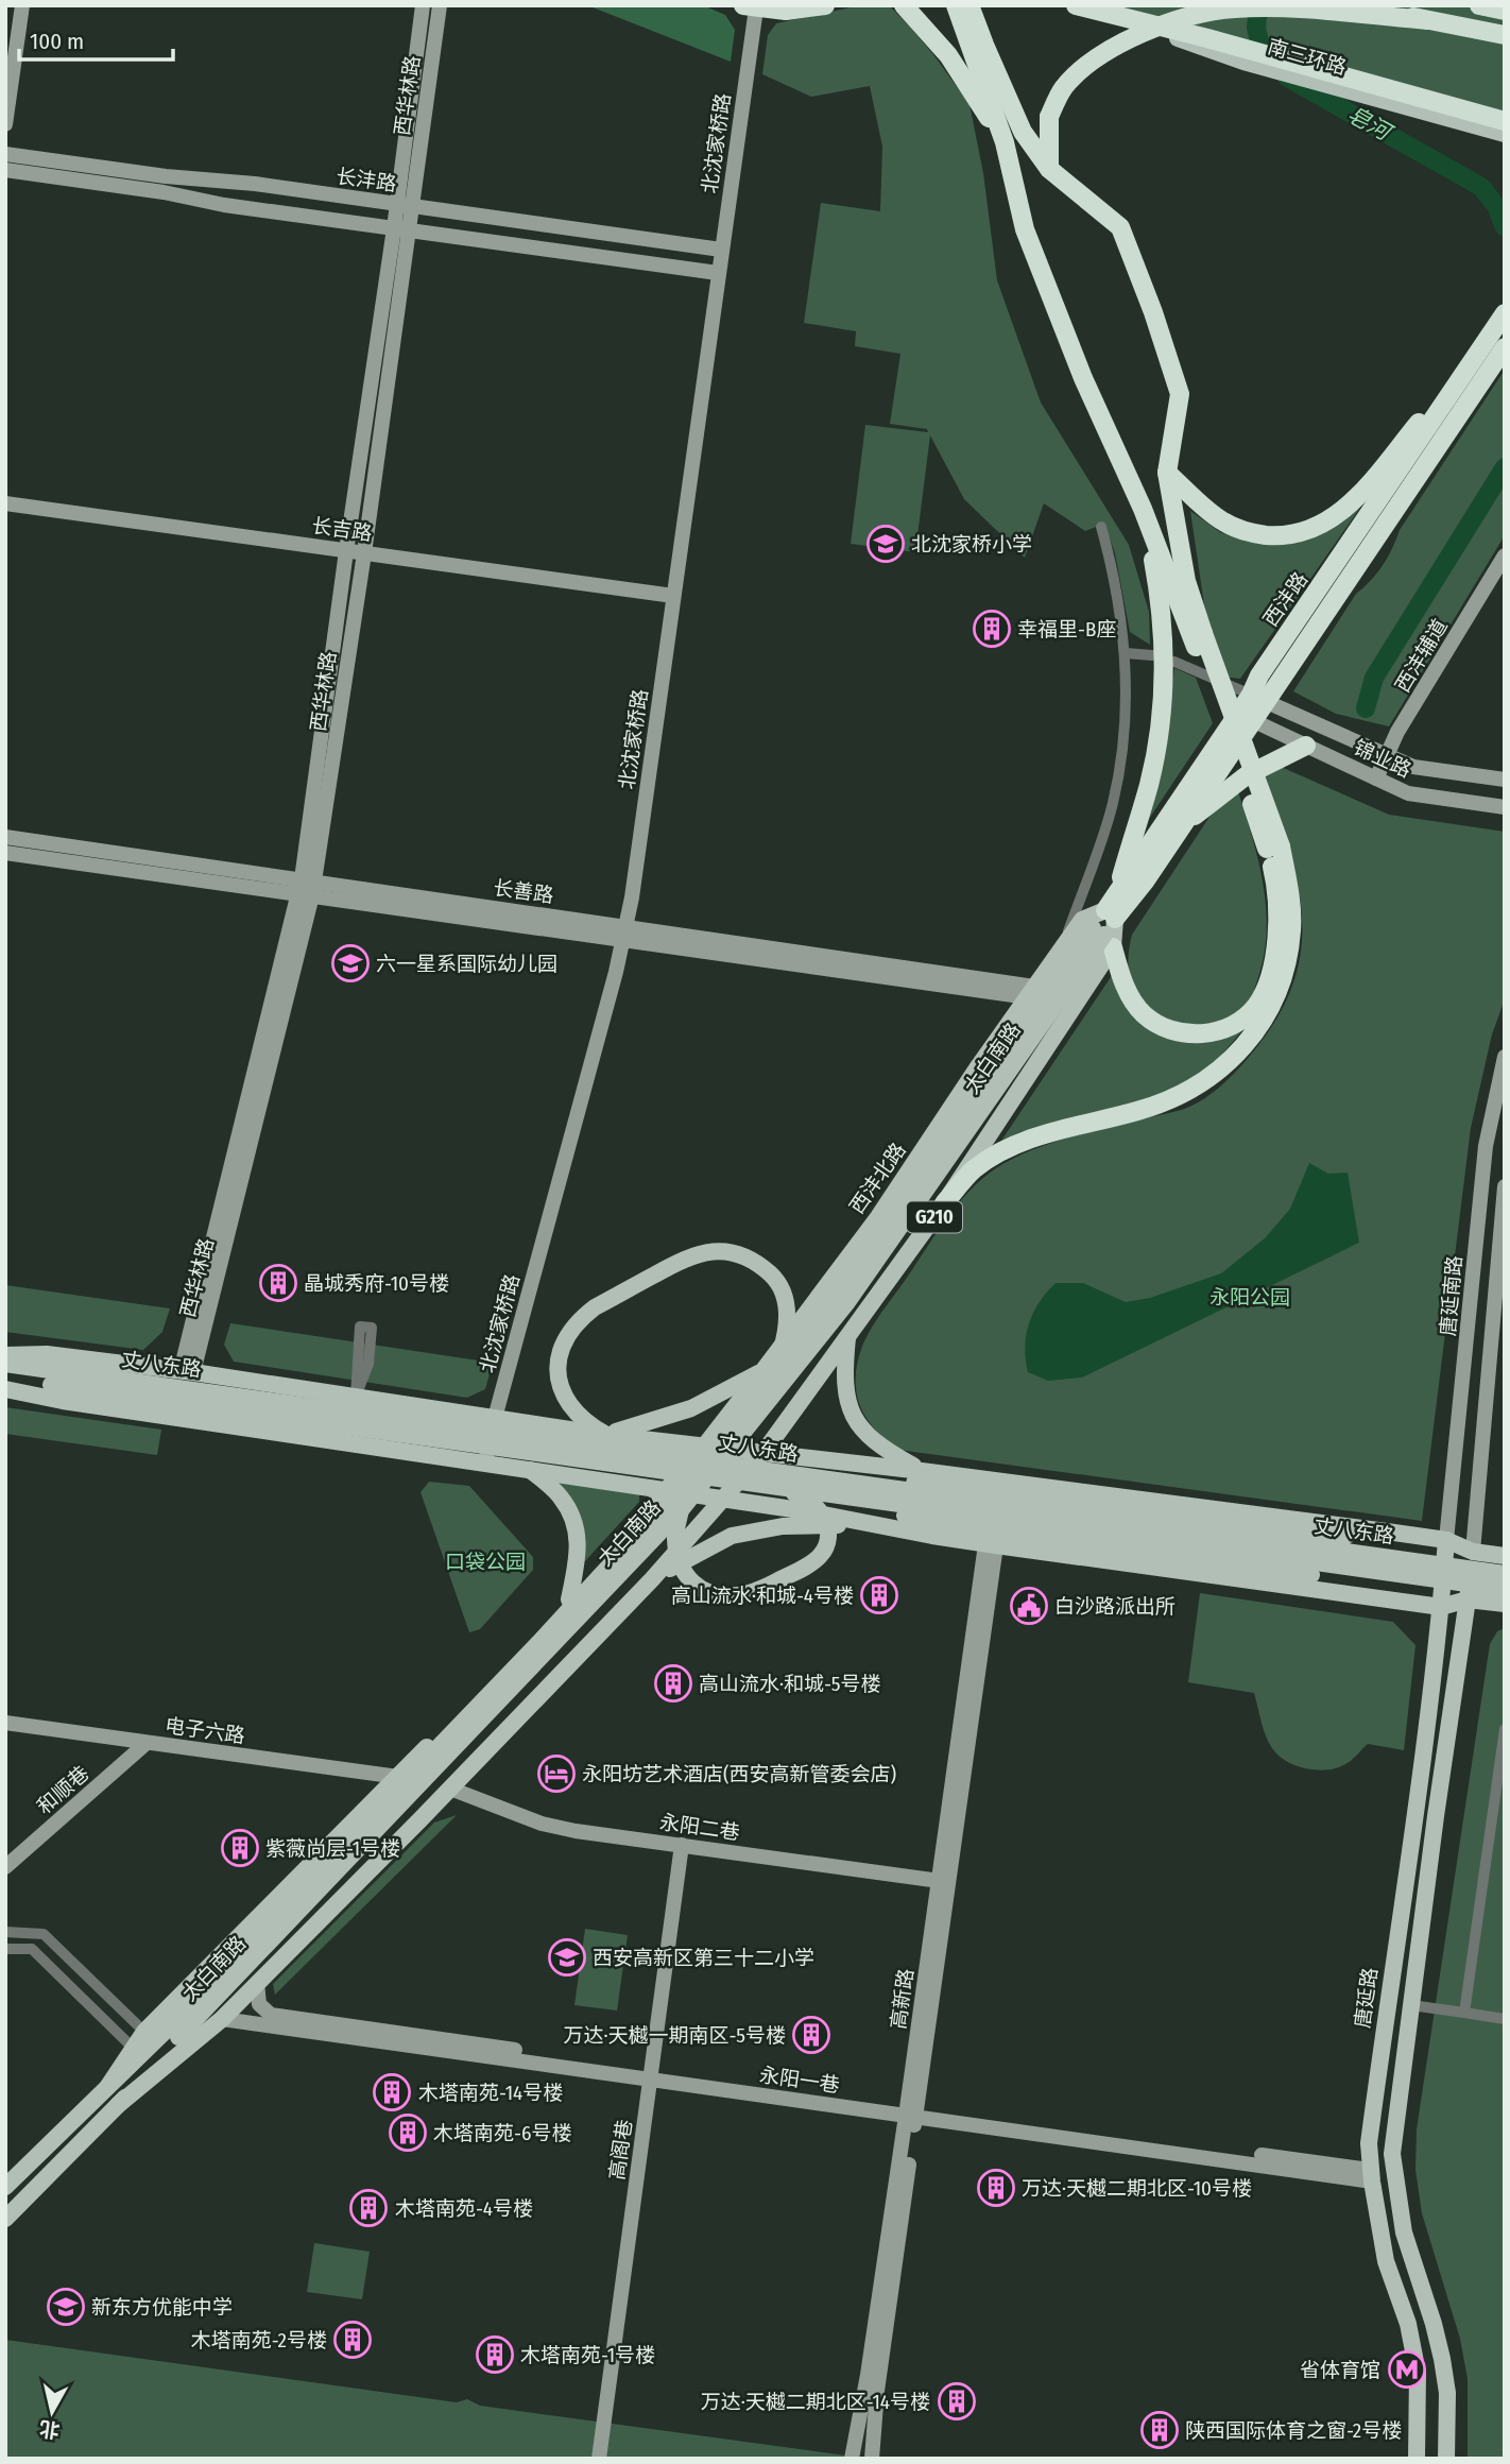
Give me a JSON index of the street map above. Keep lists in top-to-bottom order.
{
  "streets": {
    "highway": ["南三环路", "西沣路"],
    "main road": [
      "太白南路",
      "西沣北路",
      "G210",
      "丈八东路",
      "唐延路"
    ],
    "street": [
      "西华林路",
      "北沈家桥路",
      "长沣路",
      "长吉路",
      "西沣辅道",
      "锦业路",
      "长善路",
      "唐延南路",
      "电子六路",
      "和顺巷",
      "永阳二巷",
      "高新路",
      "永阳一巷",
      "高阁巷"
    ]
  },
  "crossings": [
    ["西华林路", "长沣路"],
    ["西华林路", "长吉路"],
    ["西华林路", "长善路"],
    ["西华林路", "丈八东路"],
    ["北沈家桥路", "长沣路"],
    ["北沈家桥路", "长吉路"],
    ["北沈家桥路", "长善路"],
    ["北沈家桥路", "丈八东路"],
    ["西沣路", "锦业路"],
    ["西沣路", "太白南路"],
    ["西沣路", "西沣北路"],
    ["西沣路", "G210"],
    ["西沣辅道", "锦业路"],
    ["长善路", "西沣北路"],
    ["太白南路", "西沣北路"],
    ["太白南路", "G210"],
    ["太白南路", "电子六路"],
    ["太白南路", "永阳二巷"],
    ["太白南路", "永阳一巷"],
    ["西沣北路", "G210"],
    ["西沣北路", "丈八东路"],
    ["G210", "丈八东路"],
    ["唐延南路", "唐延路"],
    ["电子六路", "和顺巷"],
    ["永阳二巷", "高新路"],
    ["永阳二巷", "高阁巷"],
    ["唐延路", "永阳一巷"],
    ["高新路", "永阳一巷"],
    ["永阳一巷", "高阁巷"]
  ],
  "water": ["皂河"],
  "parks": ["永阳公园", "口袋公园"],
  "places": {
    "school or university": [
      "北沈家桥小学",
      "六一星系国际幼儿园",
      "西安高新区第三十二小学",
      "新东方优能中学"
    ],
    "building": [
      "幸福里-B座",
      "晶城秀府-10号楼",
      "高山流水·和城-4号楼",
      "高山流水·和城-5号楼",
      "紫薇尚层-1号楼",
      "万达·天樾一期南区-5号楼",
      "木塔南苑-14号楼",
      "木塔南苑-6号楼",
      "万达·天樾二期北区-10号楼",
      "木塔南苑-4号楼",
      "木塔南苑-2号楼",
      "木塔南苑-1号楼",
      "万达·天樾二期北区-14号楼",
      "陕西国际体育之窗-2号楼"
    ],
    "public building": ["白沙路派出所"],
    "hotel": ["永阳坊艺术酒店(西安高新管委会店)"],
    "metro station": ["省体育馆"]
  },
  "scale_bar": "100 m",
  "north": "bottom"
}
